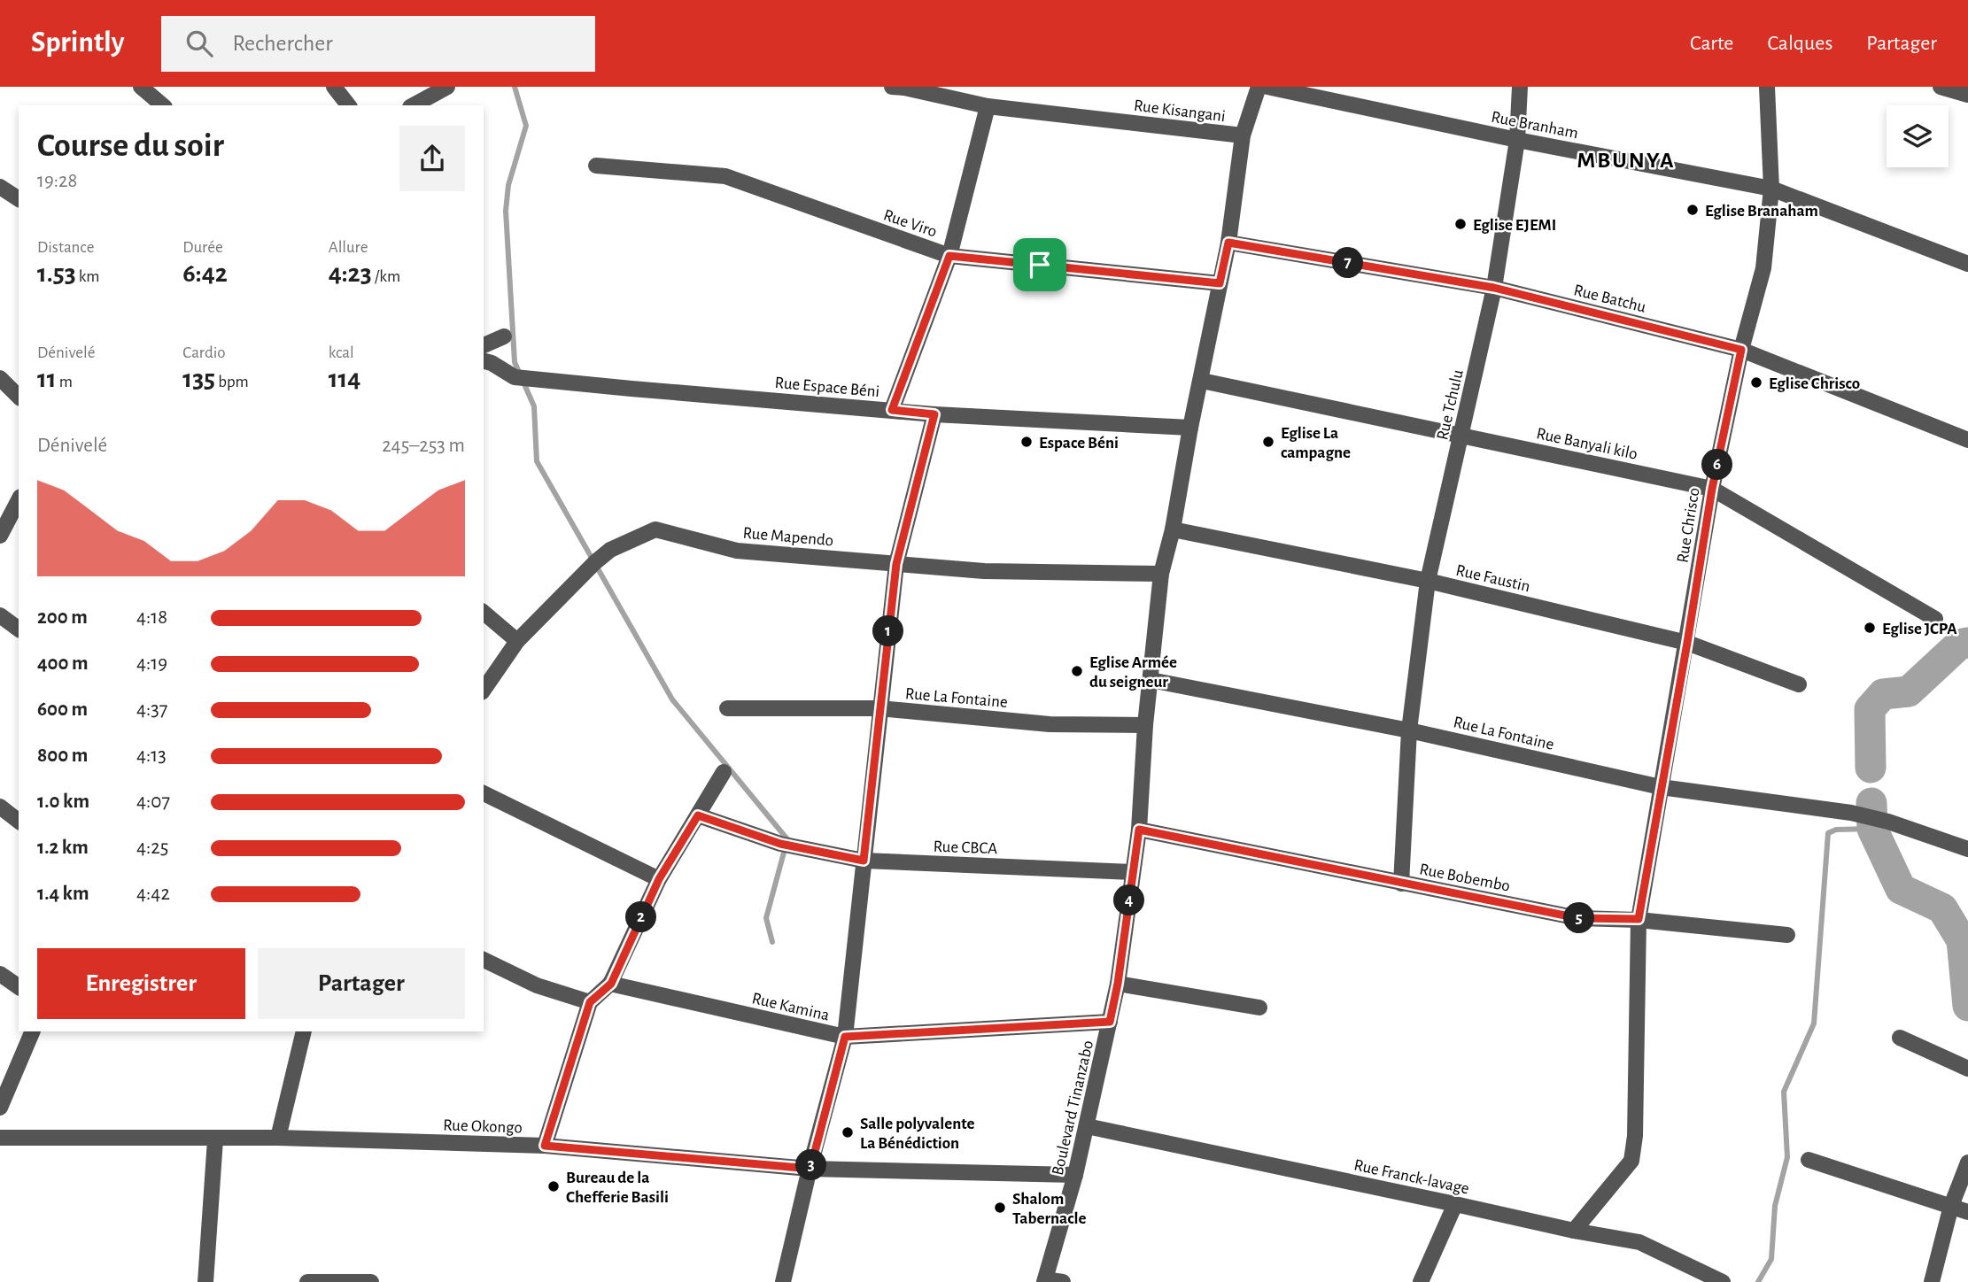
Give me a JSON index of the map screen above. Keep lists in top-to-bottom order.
{
  "streets": {
    "street": [
      "Rue Kisangani",
      "Rue Branham",
      "Rue Viro",
      "Rue Batchu",
      "Rue Espace Béni",
      "Rue Tchulu",
      "Rue Banyali kilo",
      "Rue Chrisco",
      "Rue Mapendo",
      "Rue Faustin",
      "Rue La Fontaine",
      "Rue CBCA",
      "Rue Bobembo",
      "Rue Kamina",
      "Boulevard Tinanzabo",
      "Rue Okongo",
      "Rue Franck-lavage"
    ]
  },
  "crossings": [
    ["Rue Kisangani", "Boulevard Tinanzabo"],
    ["Rue Branham", "Rue Tchulu"],
    ["Rue Branham", "Rue Chrisco"],
    ["Rue Viro", "Boulevard Tinanzabo"],
    ["Rue Batchu", "Rue Tchulu"],
    ["Rue Batchu", "Rue Chrisco"],
    ["Rue Batchu", "Boulevard Tinanzabo"],
    ["Rue Espace Béni", "Boulevard Tinanzabo"],
    ["Rue Tchulu", "Rue Banyali kilo"],
    ["Rue Tchulu", "Rue Faustin"],
    ["Rue Tchulu", "Rue La Fontaine"],
    ["Rue Tchulu", "Rue Bobembo"],
    ["Rue Banyali kilo", "Rue Chrisco"],
    ["Rue Banyali kilo", "Boulevard Tinanzabo"],
    ["Rue Chrisco", "Rue Faustin"],
    ["Rue Chrisco", "Rue La Fontaine"],
    ["Rue Chrisco", "Rue Bobembo"],
    ["Rue Chrisco", "Rue Franck-lavage"],
    ["Rue Mapendo", "Boulevard Tinanzabo"],
    ["Rue Faustin", "Boulevard Tinanzabo"],
    ["Rue La Fontaine", "Boulevard Tinanzabo"],
    ["Rue CBCA", "Boulevard Tinanzabo"],
    ["Rue Bobembo", "Boulevard Tinanzabo"],
    ["Rue Kamina", "Boulevard Tinanzabo"],
    ["Boulevard Tinanzabo", "Rue Okongo"],
    ["Boulevard Tinanzabo", "Rue Franck-lavage"]
  ],
  "districts": ["MBUNYA"],
  "places": [
    "Eglise Branaham",
    "Eglise EJEMI",
    "Eglise Chrisco",
    "Espace Béni",
    "Eglise La campagne",
    "Eglise JCPA",
    "Eglise Armée du seigneur",
    "Salle polyvalente La Bénédiction",
    "Bureau de la Chefferie Basili",
    "Shalom Tabernacle"
  ],
  "page": {
    "header": "Sprintly",
    "search": "Rechercher",
    "nav": ["Carte", "Calques", "Partager"],
    "heading": ["Course du soir", "19:28"],
    "stats": [
      ["Distance", "1.53 km"],
      ["Durée", "6:42"],
      ["Allure", "4:23 /km"],
      ["Dénivelé", "11 m"],
      ["Cardio", "135 bpm"],
      ["kcal", "114"]
    ],
    "pins": [
      "7",
      "6",
      "1",
      "4",
      "2",
      "5",
      "3"
    ],
    "chart": ["Dénivelé", "245–253 m"],
    "list": [
      {
        "name": "200 m",
        "note": "4:18"
      },
      {
        "name": "400 m",
        "note": "4:19"
      },
      {
        "name": "600 m",
        "note": "4:37"
      },
      {
        "name": "800 m",
        "note": "4:13"
      },
      {
        "name": "1.0 km",
        "note": "4:07"
      },
      {
        "name": "1.2 km",
        "note": "4:25"
      },
      {
        "name": "1.4 km",
        "note": "4:42"
      }
    ],
    "buttons": ["Enregistrer", "Partager"]
  }
}
